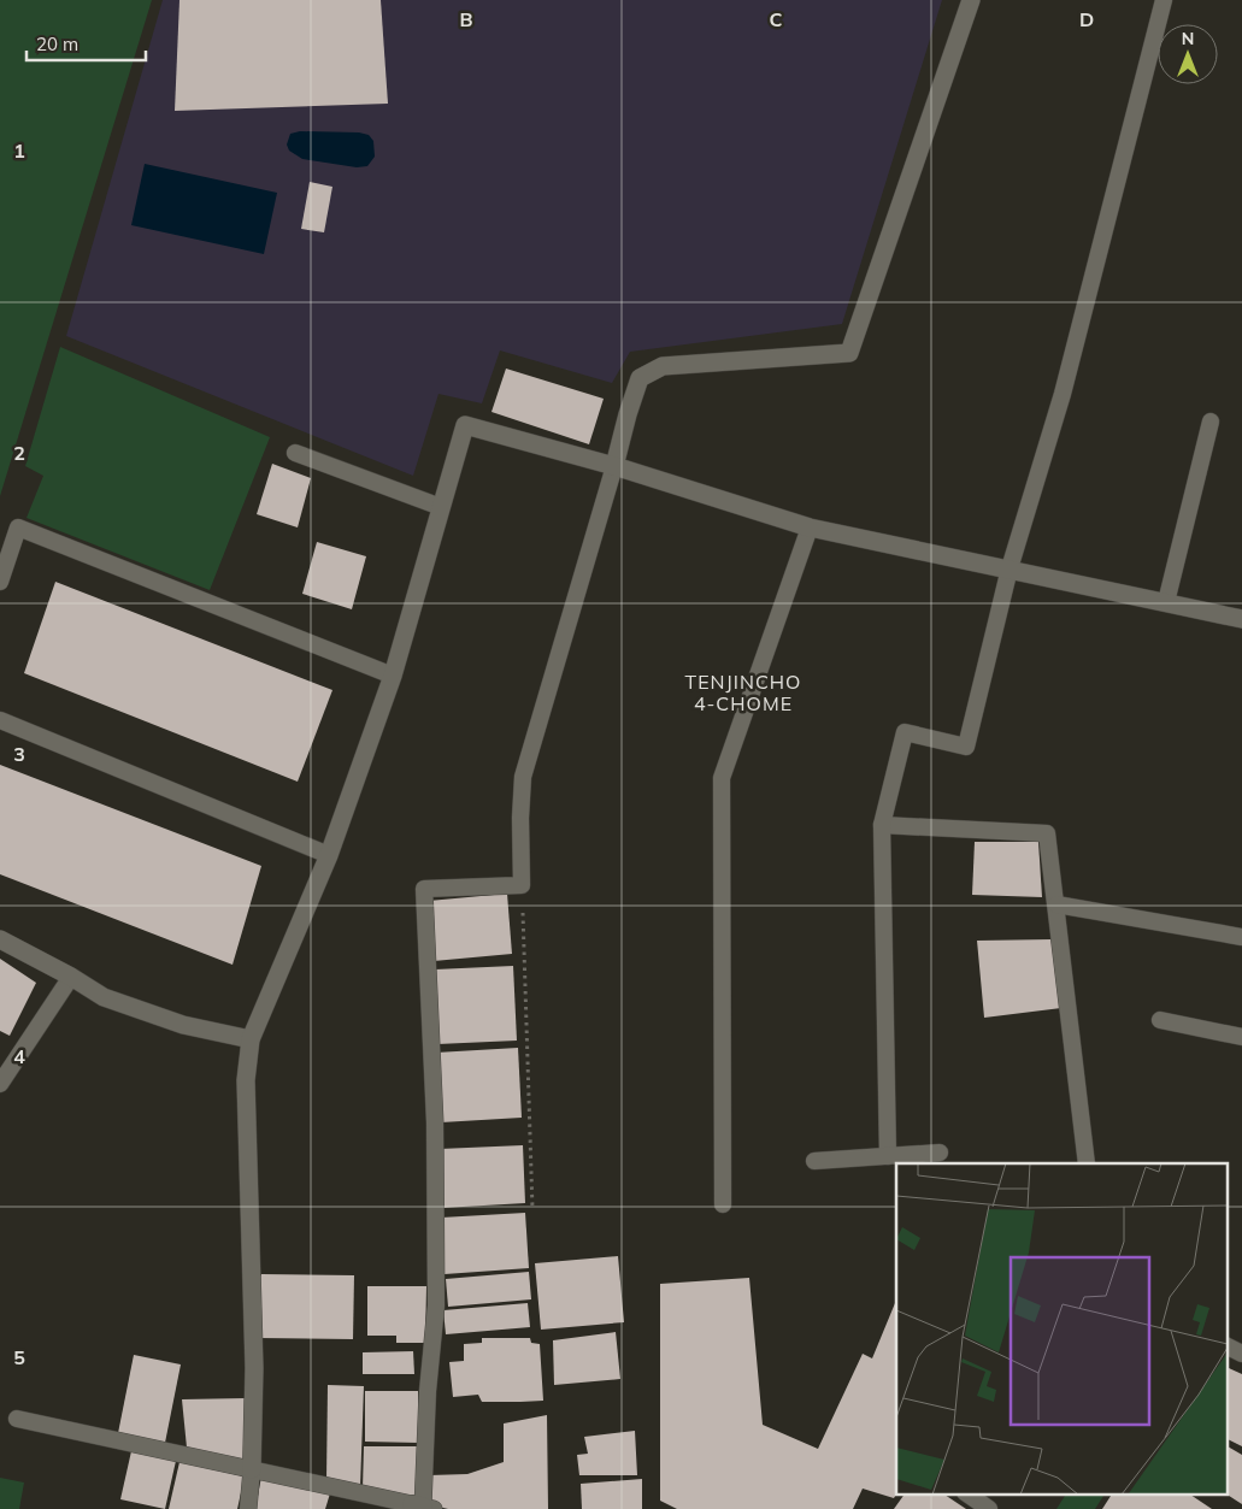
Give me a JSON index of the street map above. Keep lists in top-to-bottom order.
{
  "districts": ["TENJINCHO 4-CHOME"],
  "scale_bar": "20 m",
  "north": "top",
  "grid": {
    "columns": ["B", "C", "D"],
    "rows": [
      "1",
      "2",
      "3",
      "4",
      "5"
    ]
  }
}
